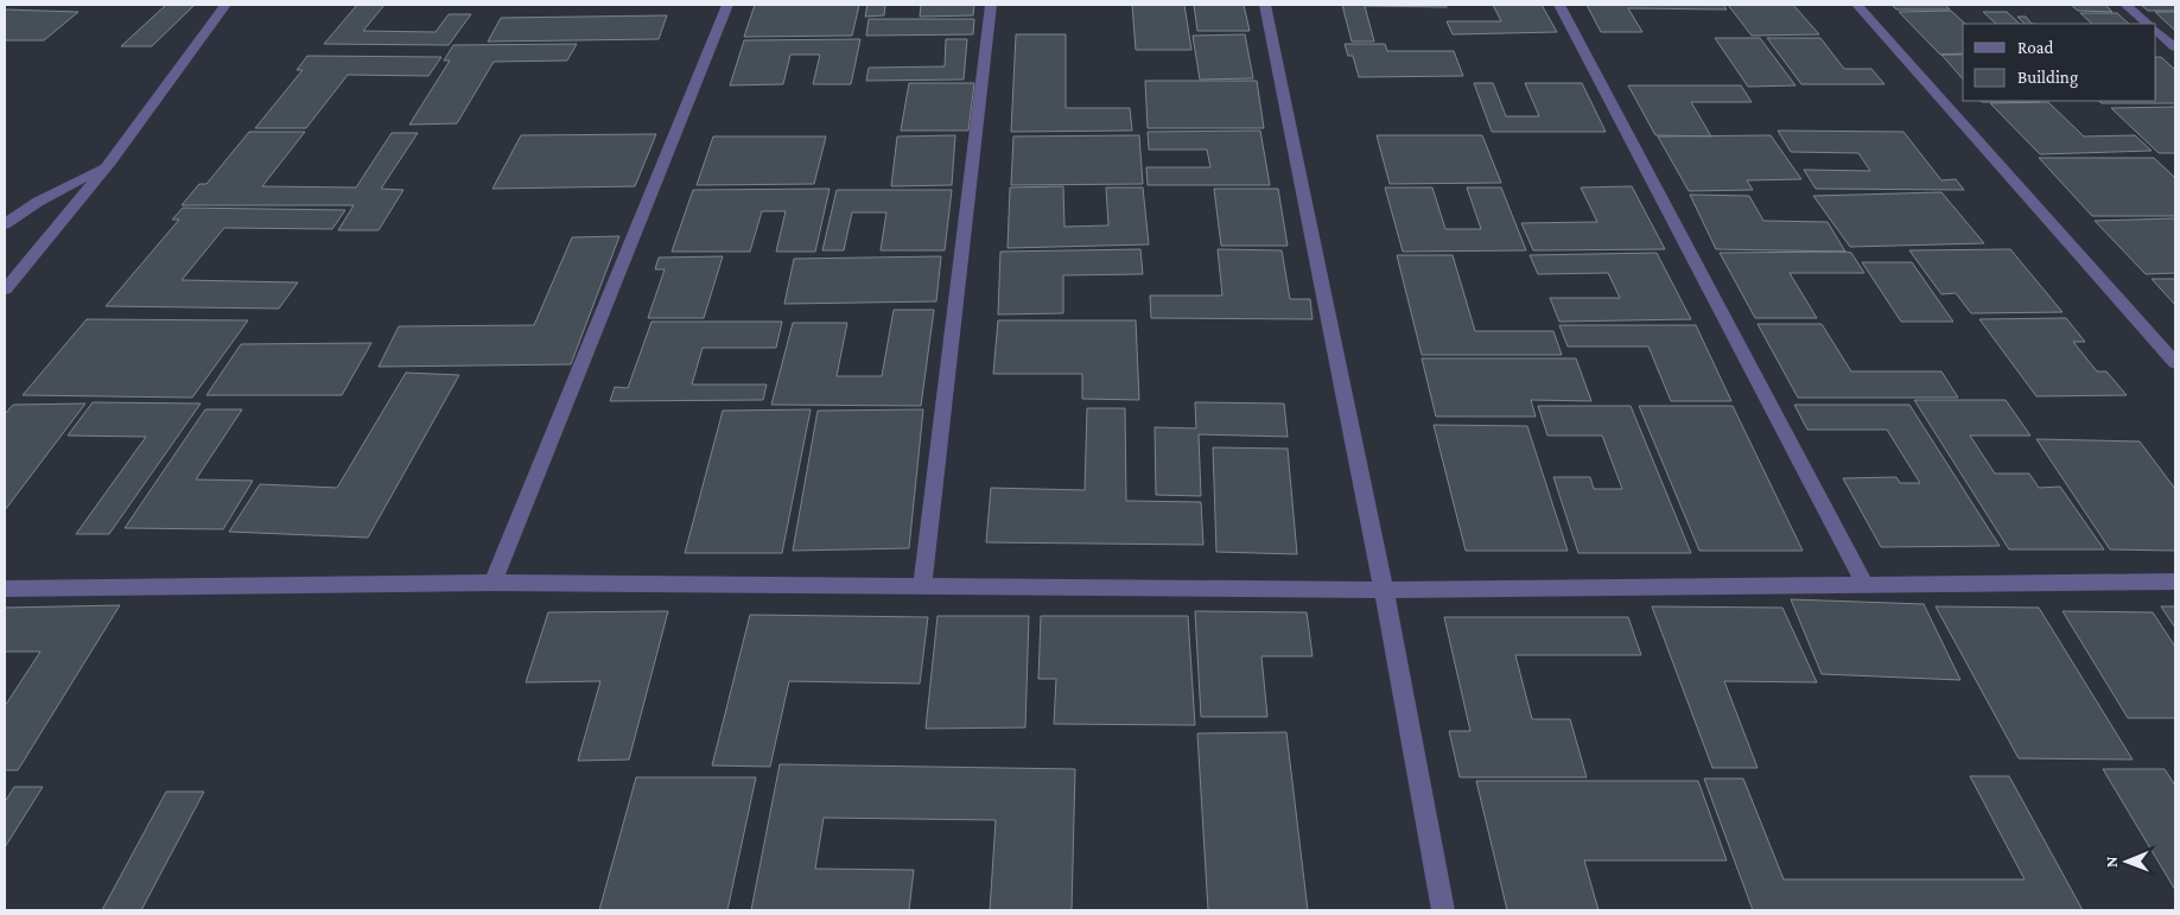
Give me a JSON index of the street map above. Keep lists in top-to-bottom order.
{
  "legend": ["Road", "Building"],
  "north": "left"
}
